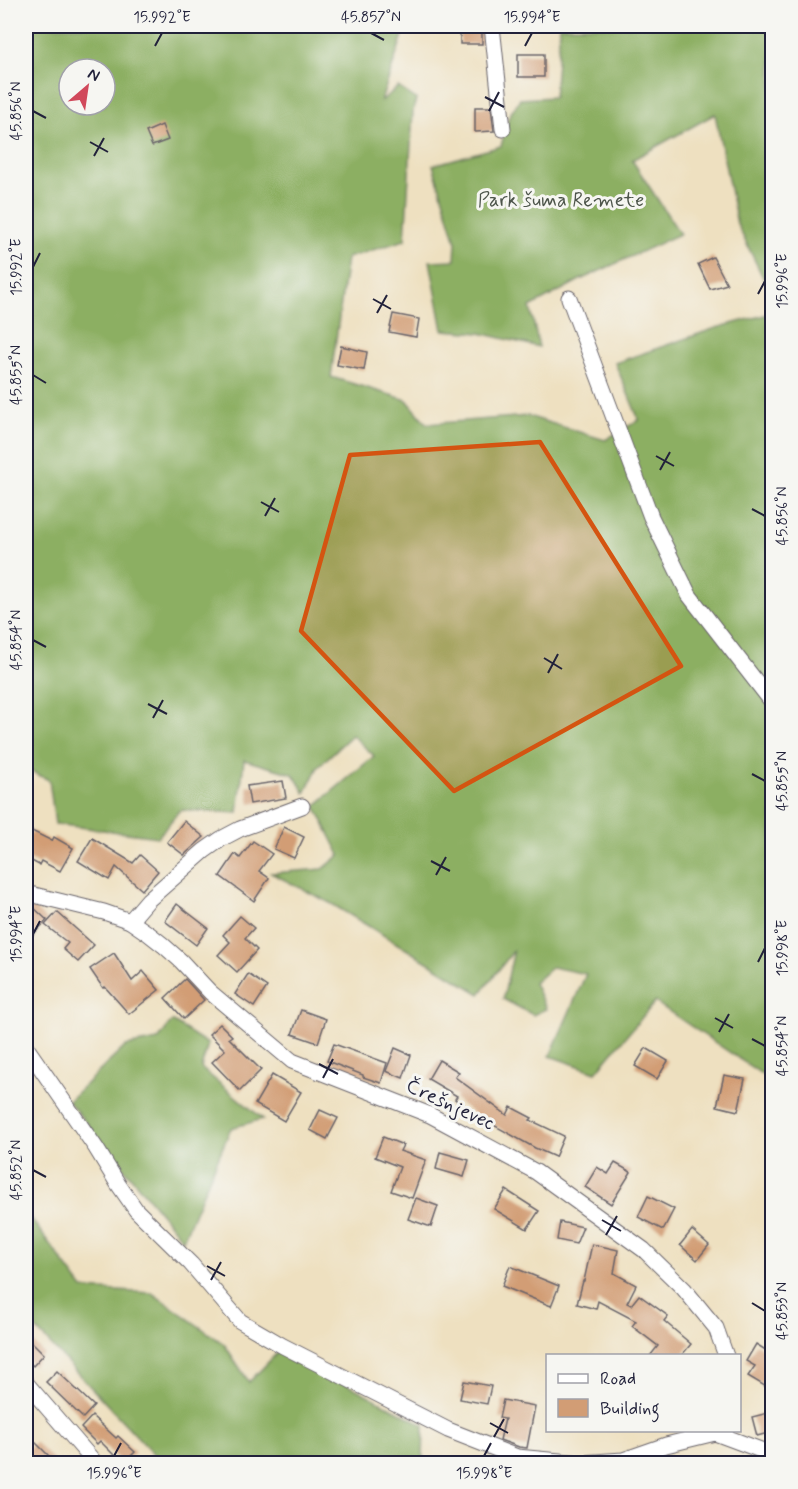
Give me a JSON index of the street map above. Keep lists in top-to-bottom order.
{
  "streets": {
    "street": ["Črešnjevec"]
  },
  "parks": ["Park šuma Remete"],
  "legend": ["Road", "Building"],
  "north": "top right",
  "coordinates": [
    "15.992°E",
    "45.857°N",
    "15.994°E",
    "45.856°N",
    "15.996°E",
    "45.855°N",
    "45.854°N",
    "15.998°E",
    "45.852°N",
    "45.853°N"
  ]
}
